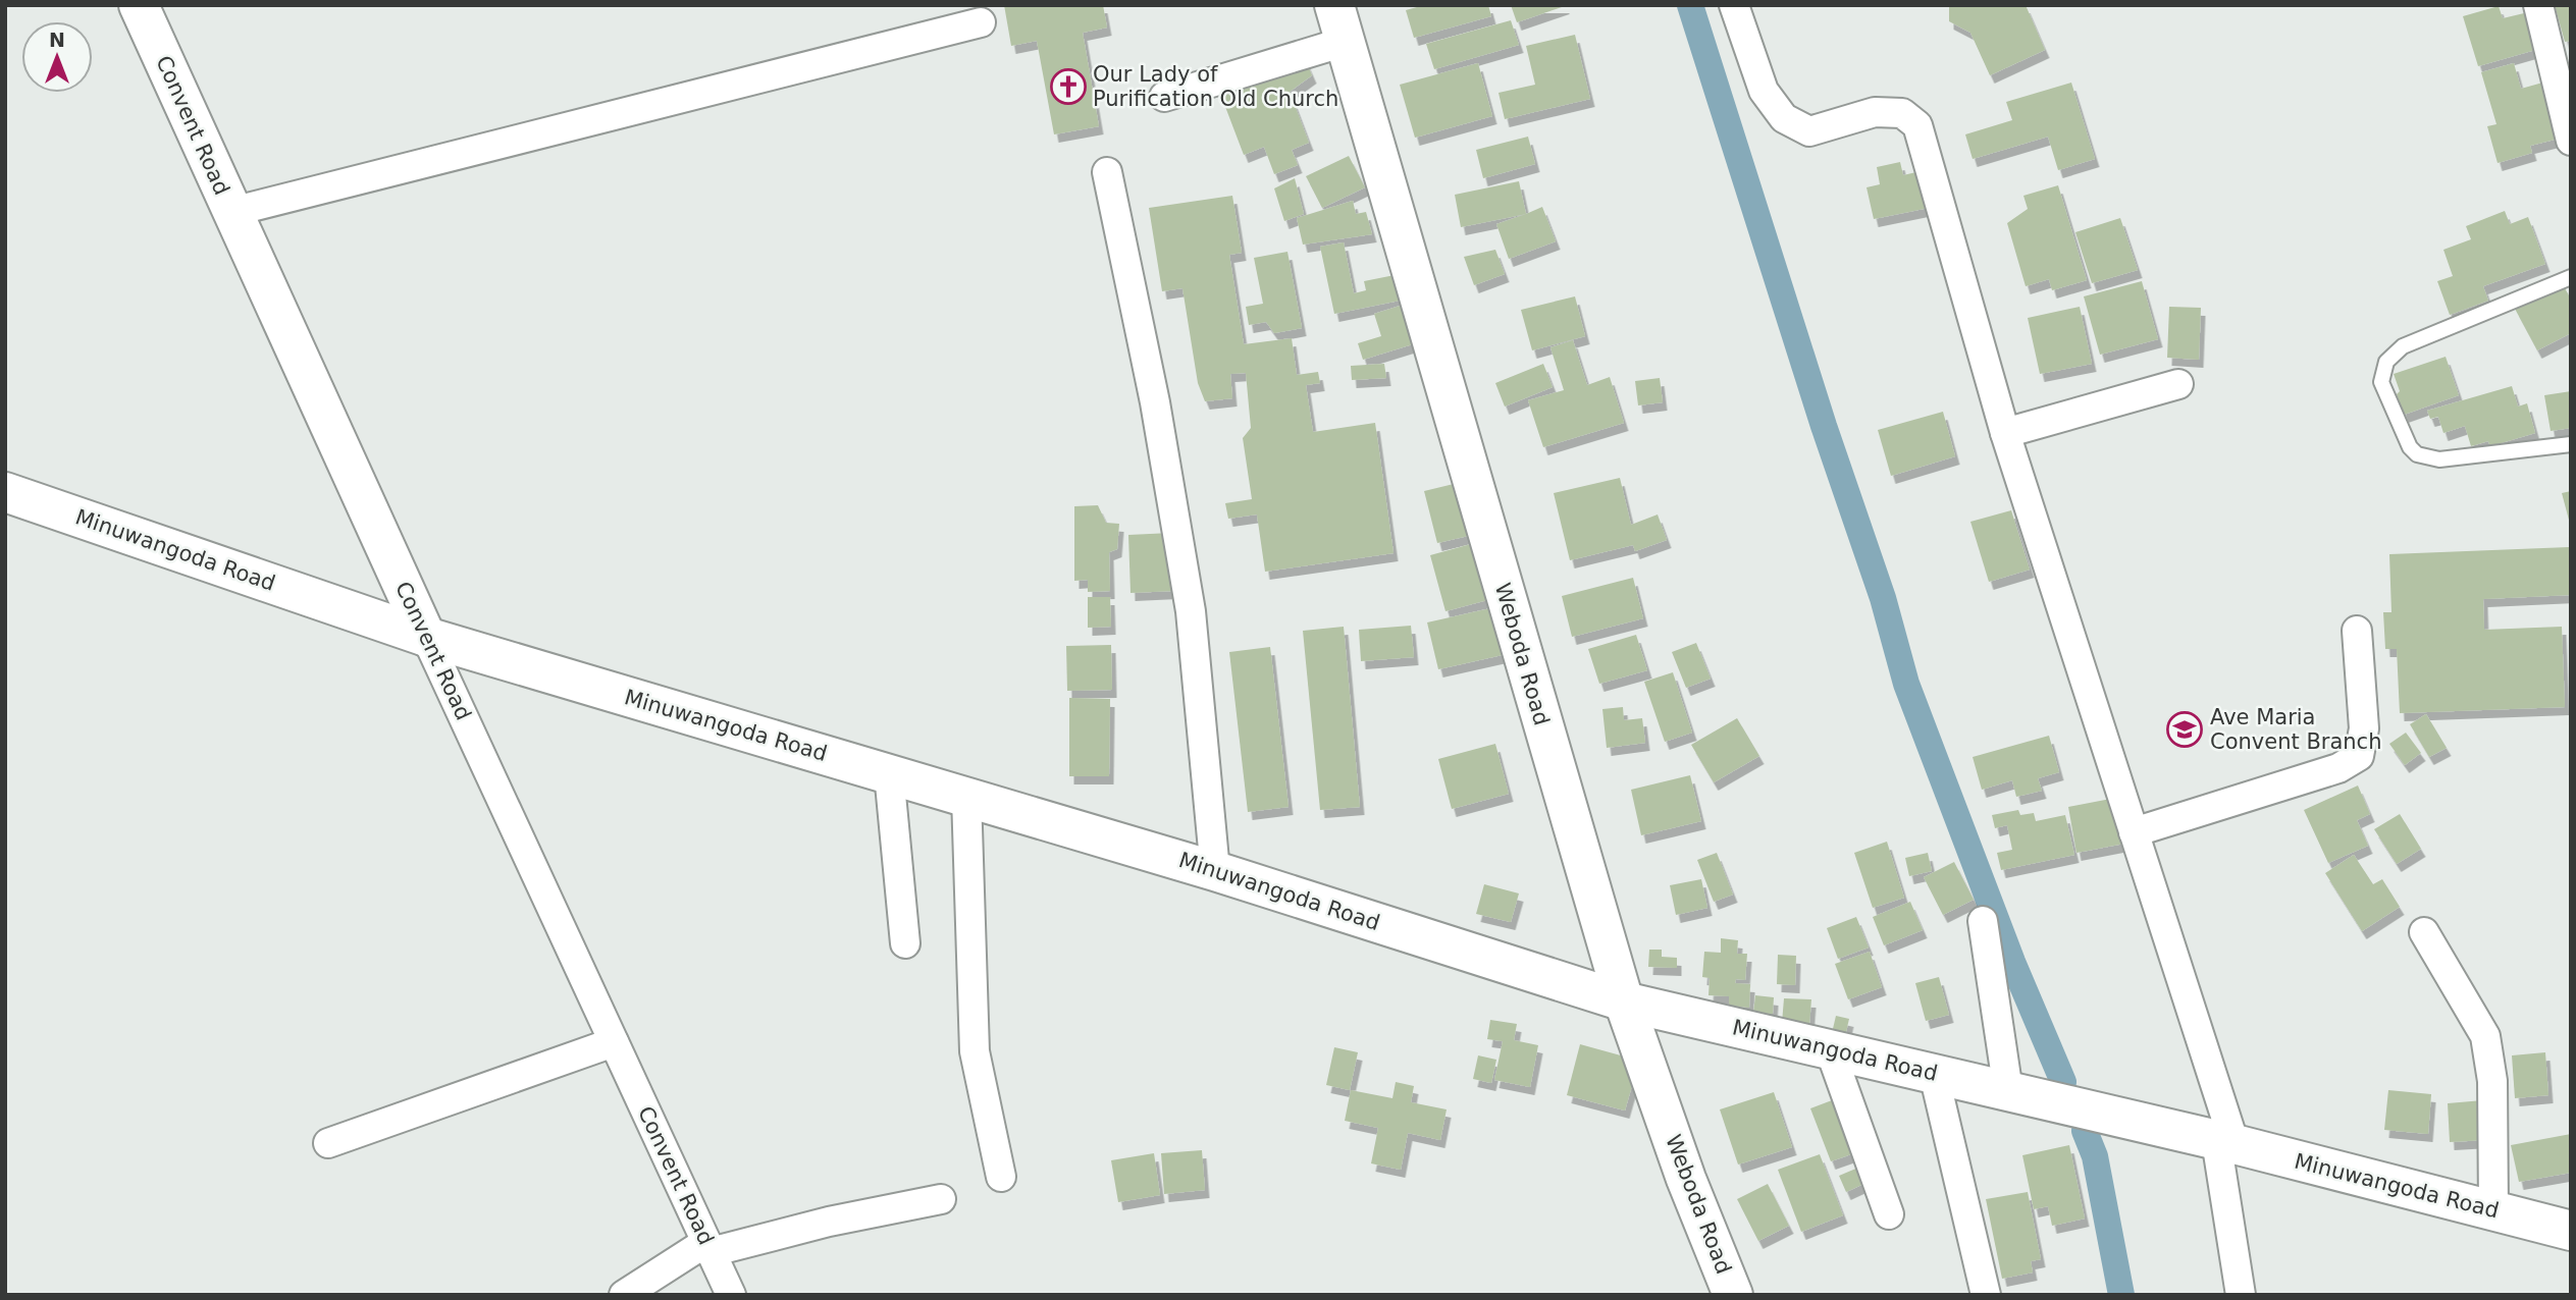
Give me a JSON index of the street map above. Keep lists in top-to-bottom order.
{
  "streets": {
    "main road": ["Convent Road", "Minuwangoda Road", "Weboda Road"]
  },
  "crossings": [
    ["Convent Road", "Minuwangoda Road"],
    ["Minuwangoda Road", "Weboda Road"]
  ],
  "places": {
    "church": ["Our Lady of Purification Old Church"],
    "school or university": ["Ave Maria Convent Branch"]
  },
  "north": "top"
}
